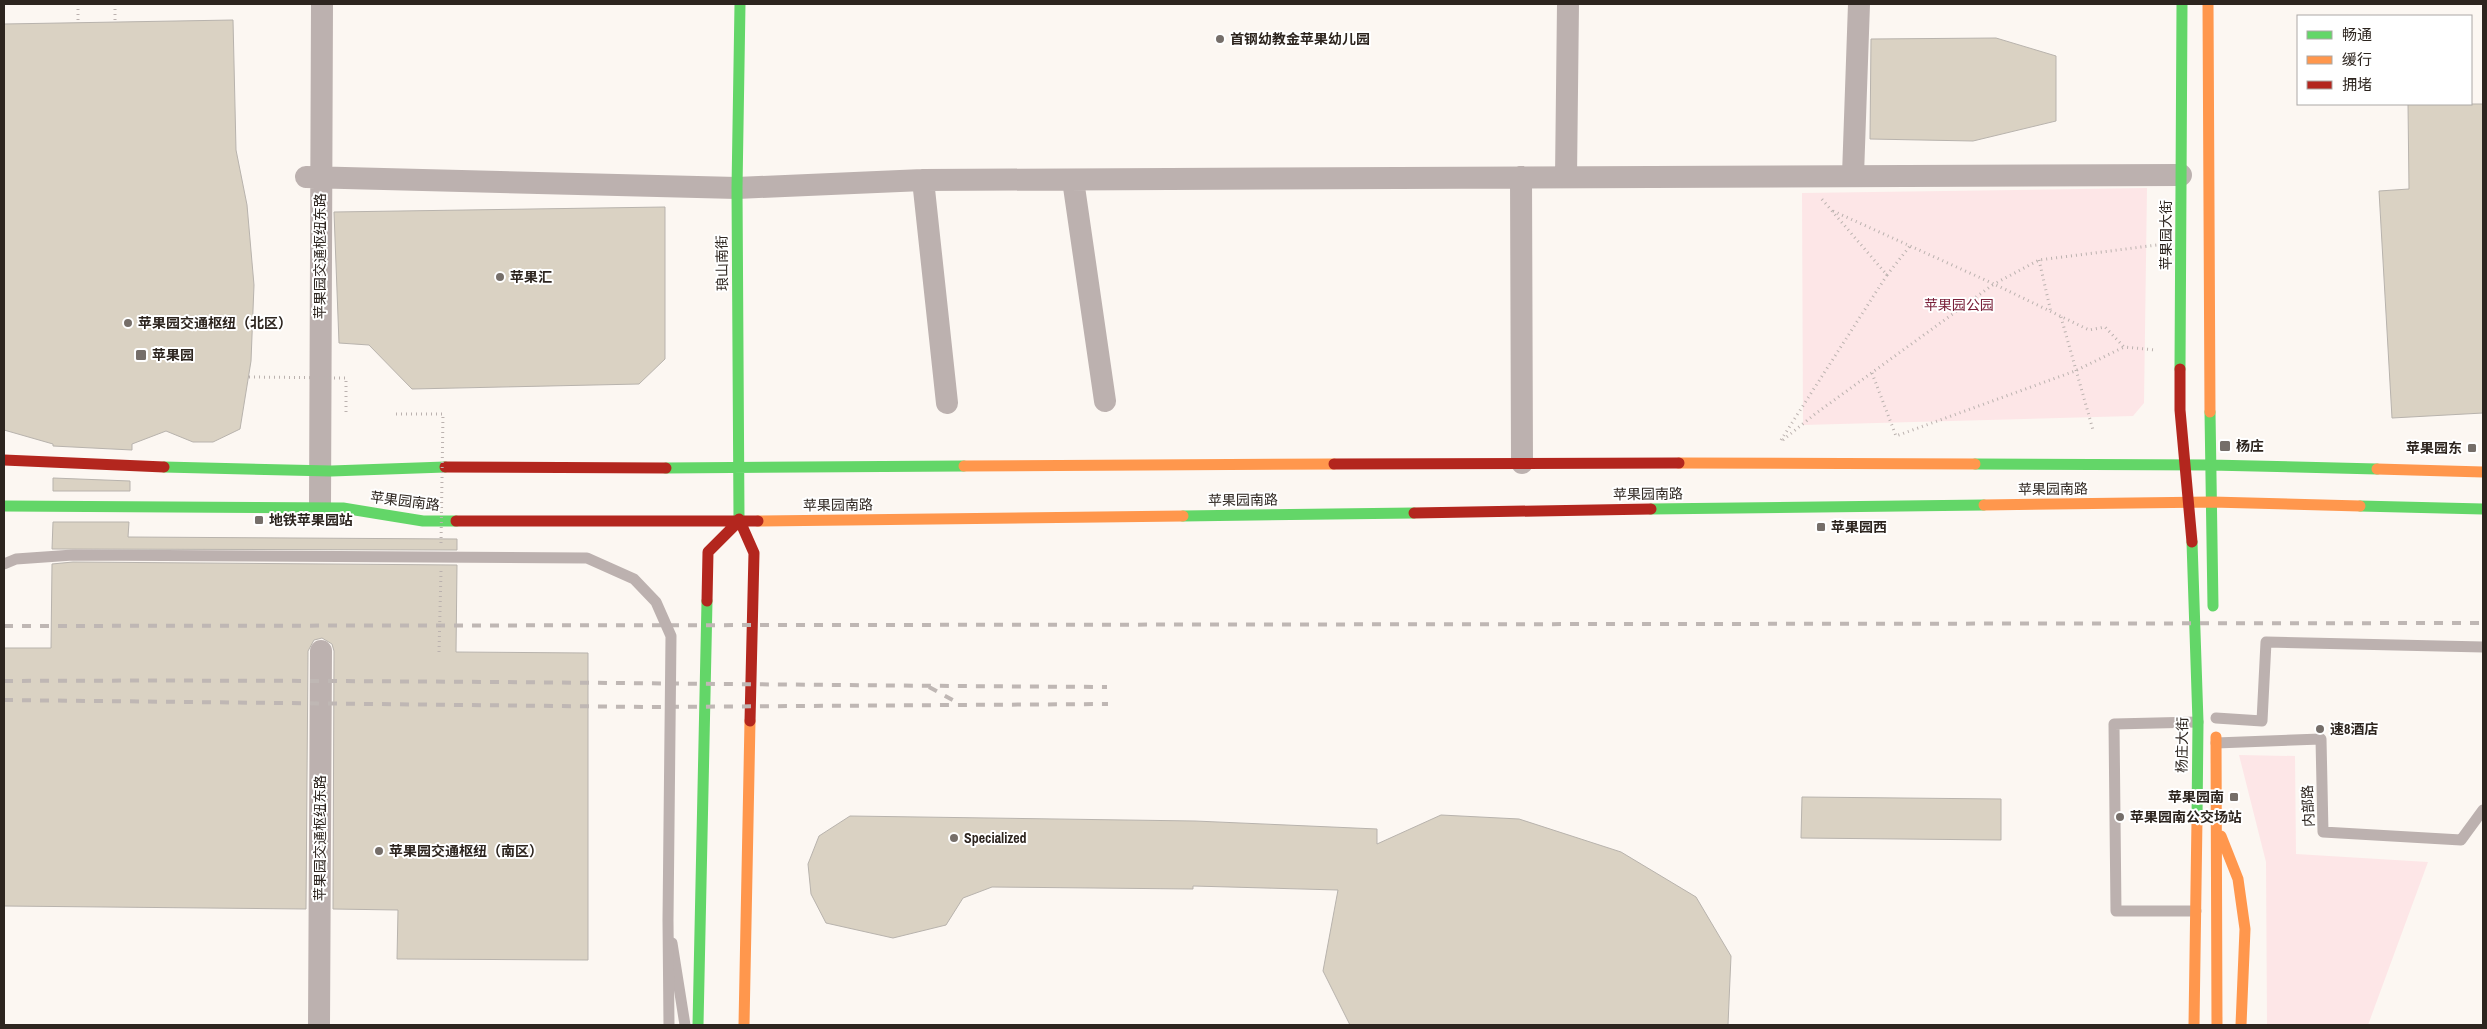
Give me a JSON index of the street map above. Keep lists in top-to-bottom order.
{
  "streets": {
    "main road": [
      "苹果园大街",
      "琅山南街",
      "苹果园南路",
      "杨庄大街"
    ],
    "street": ["苹果园交通枢纽东路"],
    "lane": ["内部路"]
  },
  "crossings": [
    ["苹果园大街", "苹果园南路"],
    ["苹果园大街", "杨庄大街"],
    ["苹果园交通枢纽东路", "苹果园南路"],
    ["琅山南街", "苹果园南路"],
    ["苹果园南路", "杨庄大街"]
  ],
  "parks": ["苹果园公园"],
  "places": {
    "other": [
      "首钢幼教金苹果幼儿园",
      "苹果汇",
      "苹果园交通枢纽（北区）",
      "速8酒店",
      "苹果园南公交场站",
      "Specialized",
      "苹果园交通枢纽（南区）"
    ],
    "transit": [
      "苹果园",
      "杨庄",
      "苹果园东",
      "地铁苹果园站",
      "苹果园西",
      "苹果园南"
    ]
  },
  "legend": ["畅通", "缓行", "拥堵"]
}
